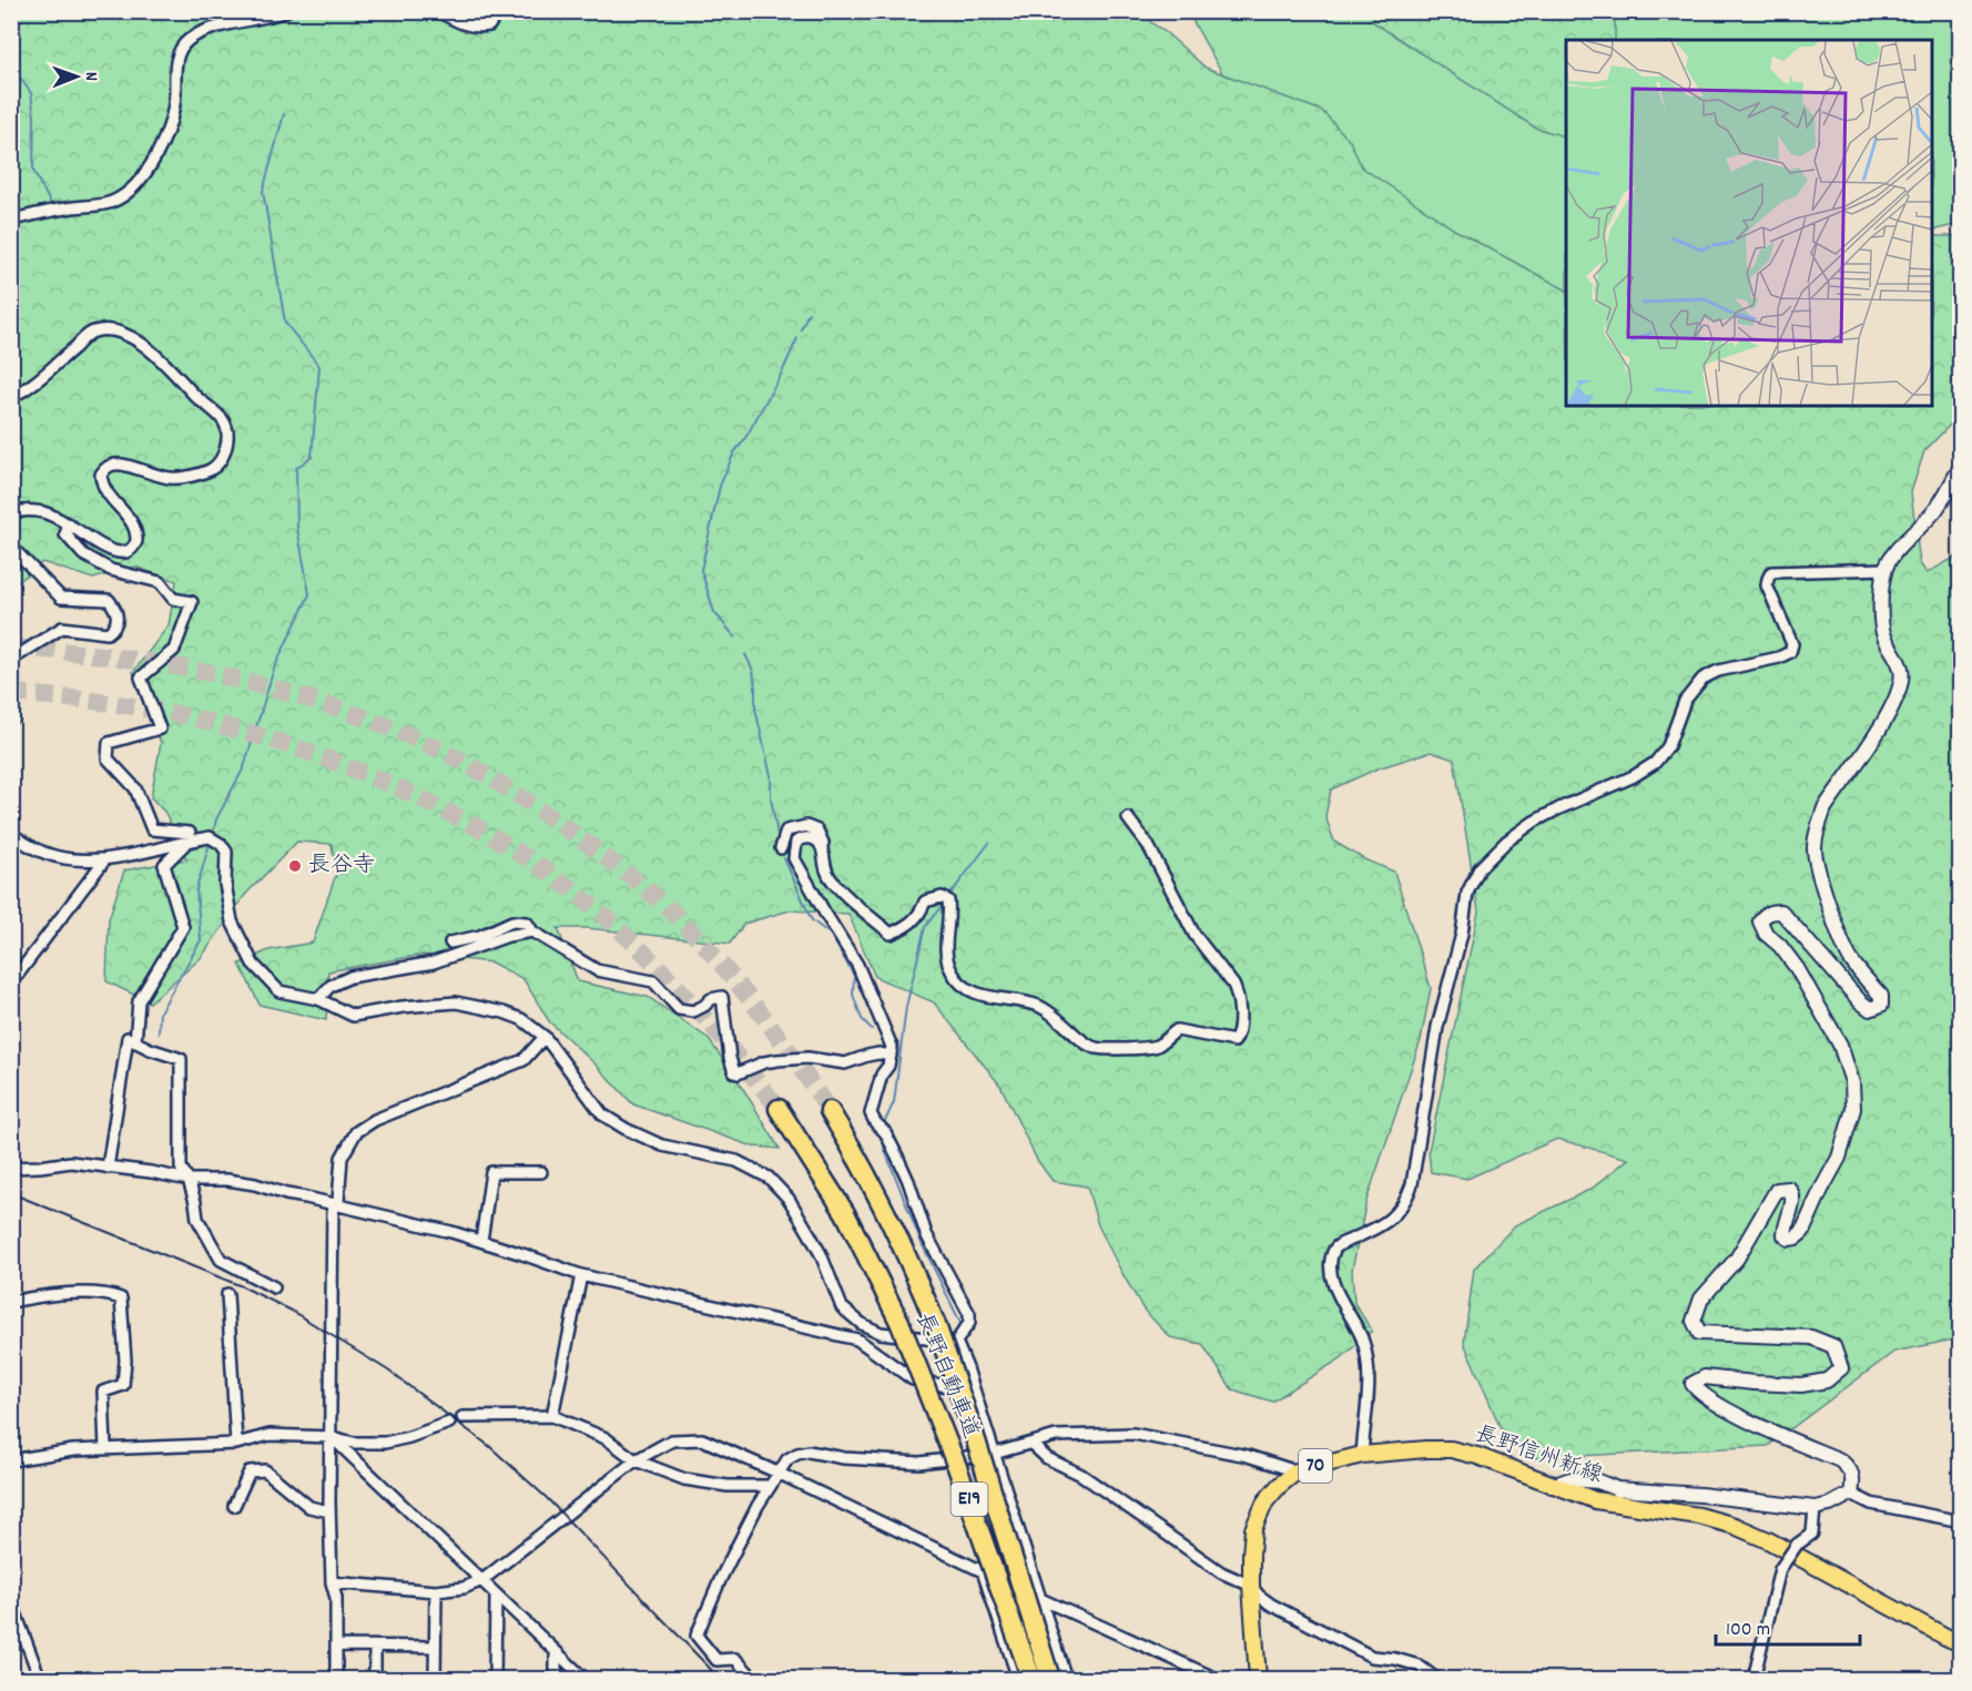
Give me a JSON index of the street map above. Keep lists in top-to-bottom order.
{
  "streets": {
    "highway": ["長野自動車道", "E19"],
    "main road": ["長野信州新線", "70"]
  },
  "places": ["長谷寺"],
  "scale_bar": "100 m",
  "north": "right"
}
